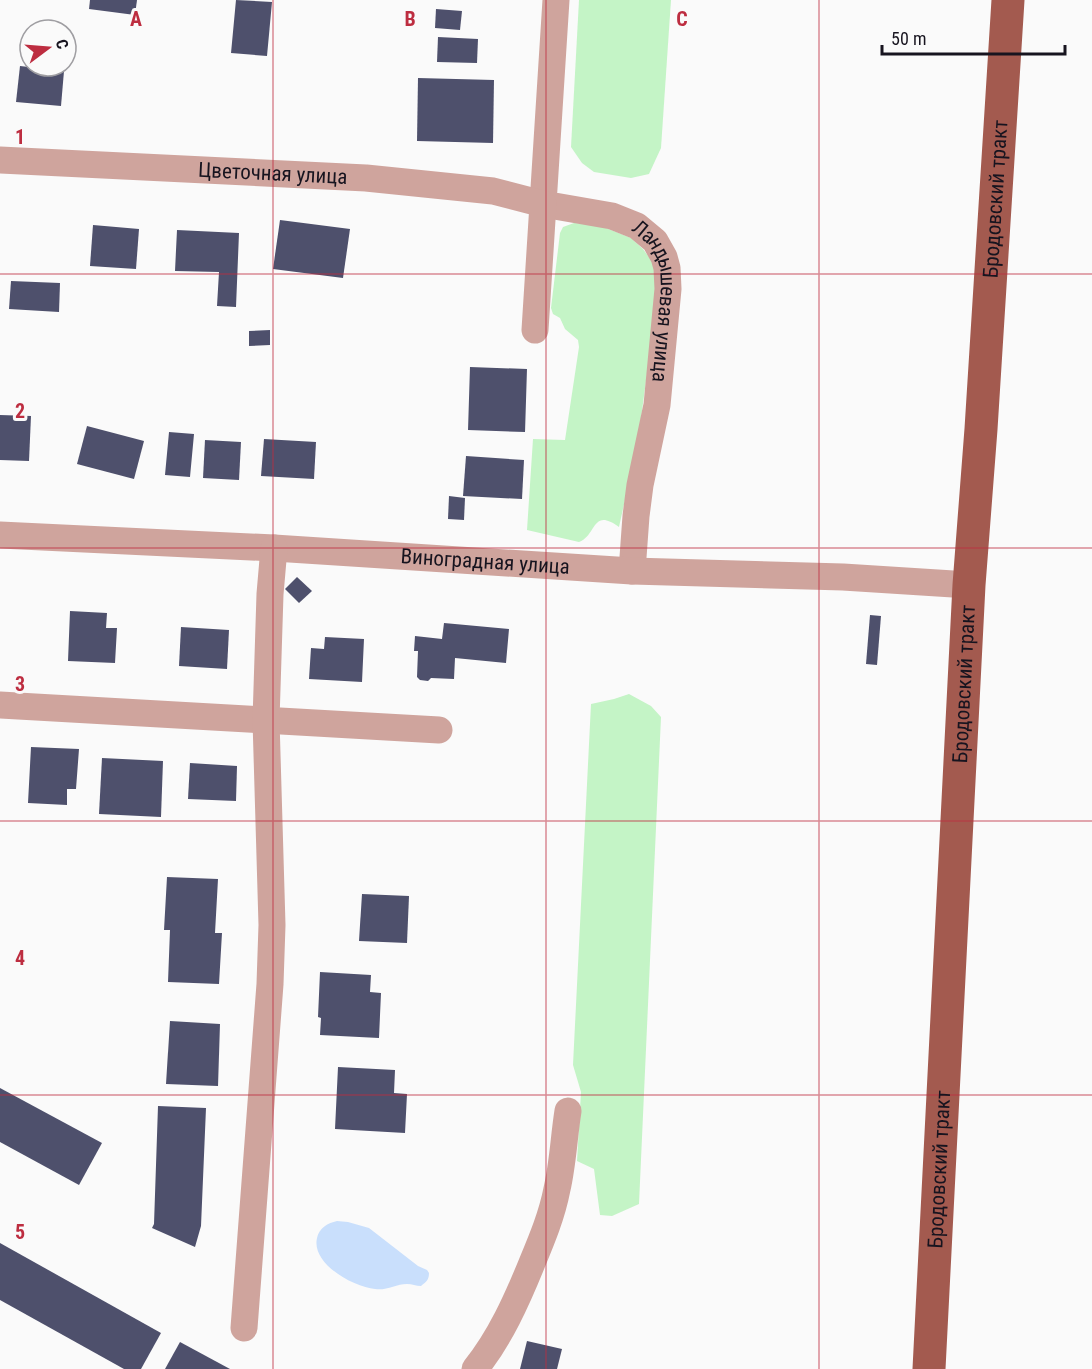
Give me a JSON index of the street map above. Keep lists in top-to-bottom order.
{
  "streets": {
    "main road": ["Бродовский тракт"],
    "street": ["Цветочная улица", "Ландышевая улица", "Виноградная улица"]
  },
  "crossings": [
    ["Цветочная улица", "Ландышевая улица"],
    ["Бродовский тракт", "Виноградная улица"],
    ["Ландышевая улица", "Виноградная улица"]
  ],
  "scale_bar": "50 m",
  "north": "right",
  "grid": {
    "columns": ["A", "B", "C"],
    "rows": [
      "1",
      "2",
      "3",
      "4",
      "5"
    ]
  }
}
